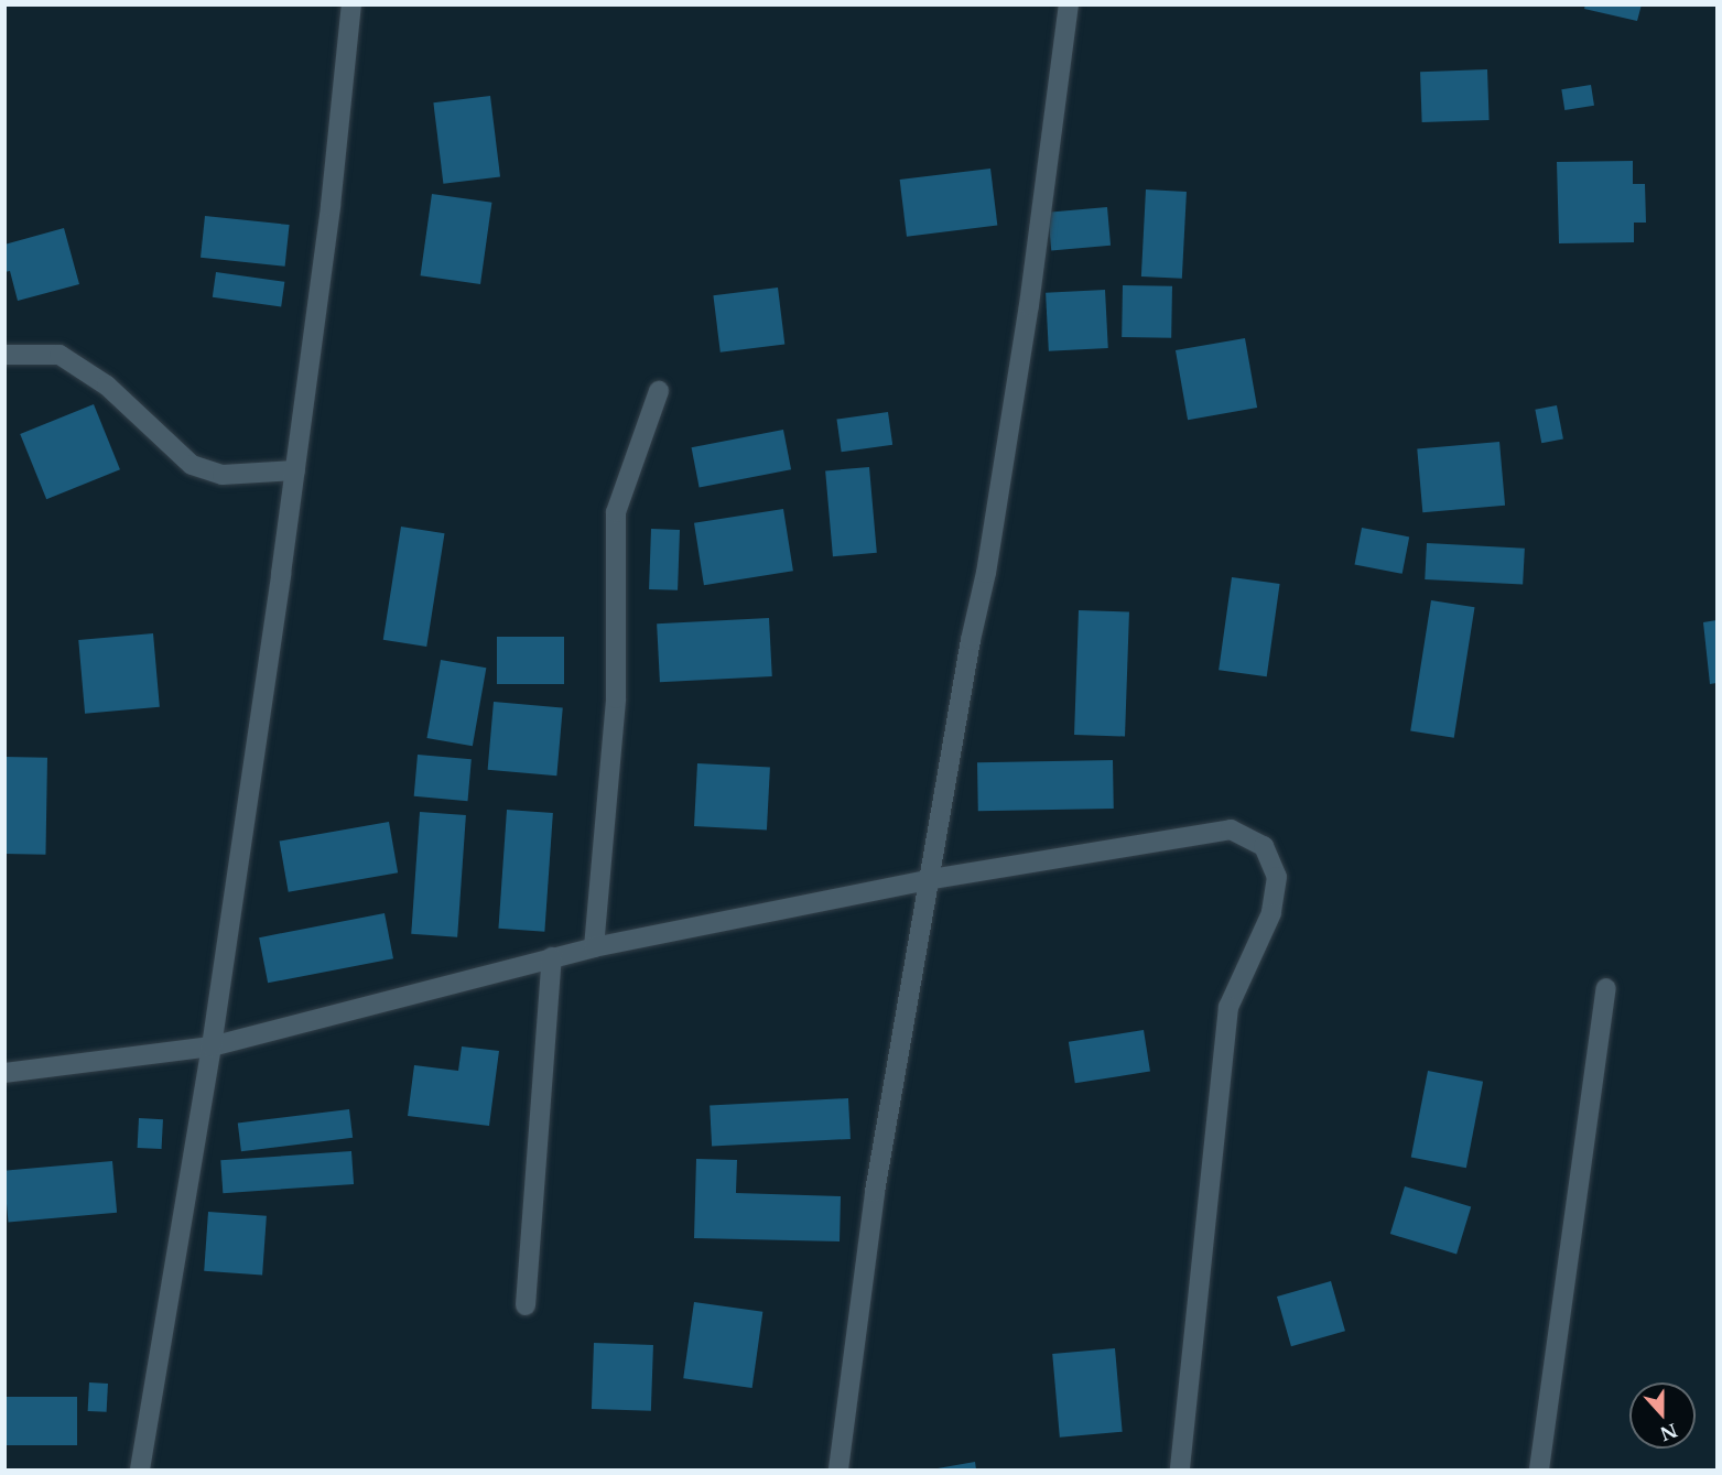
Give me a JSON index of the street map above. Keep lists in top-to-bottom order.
{
  "north": "bottom"
}
